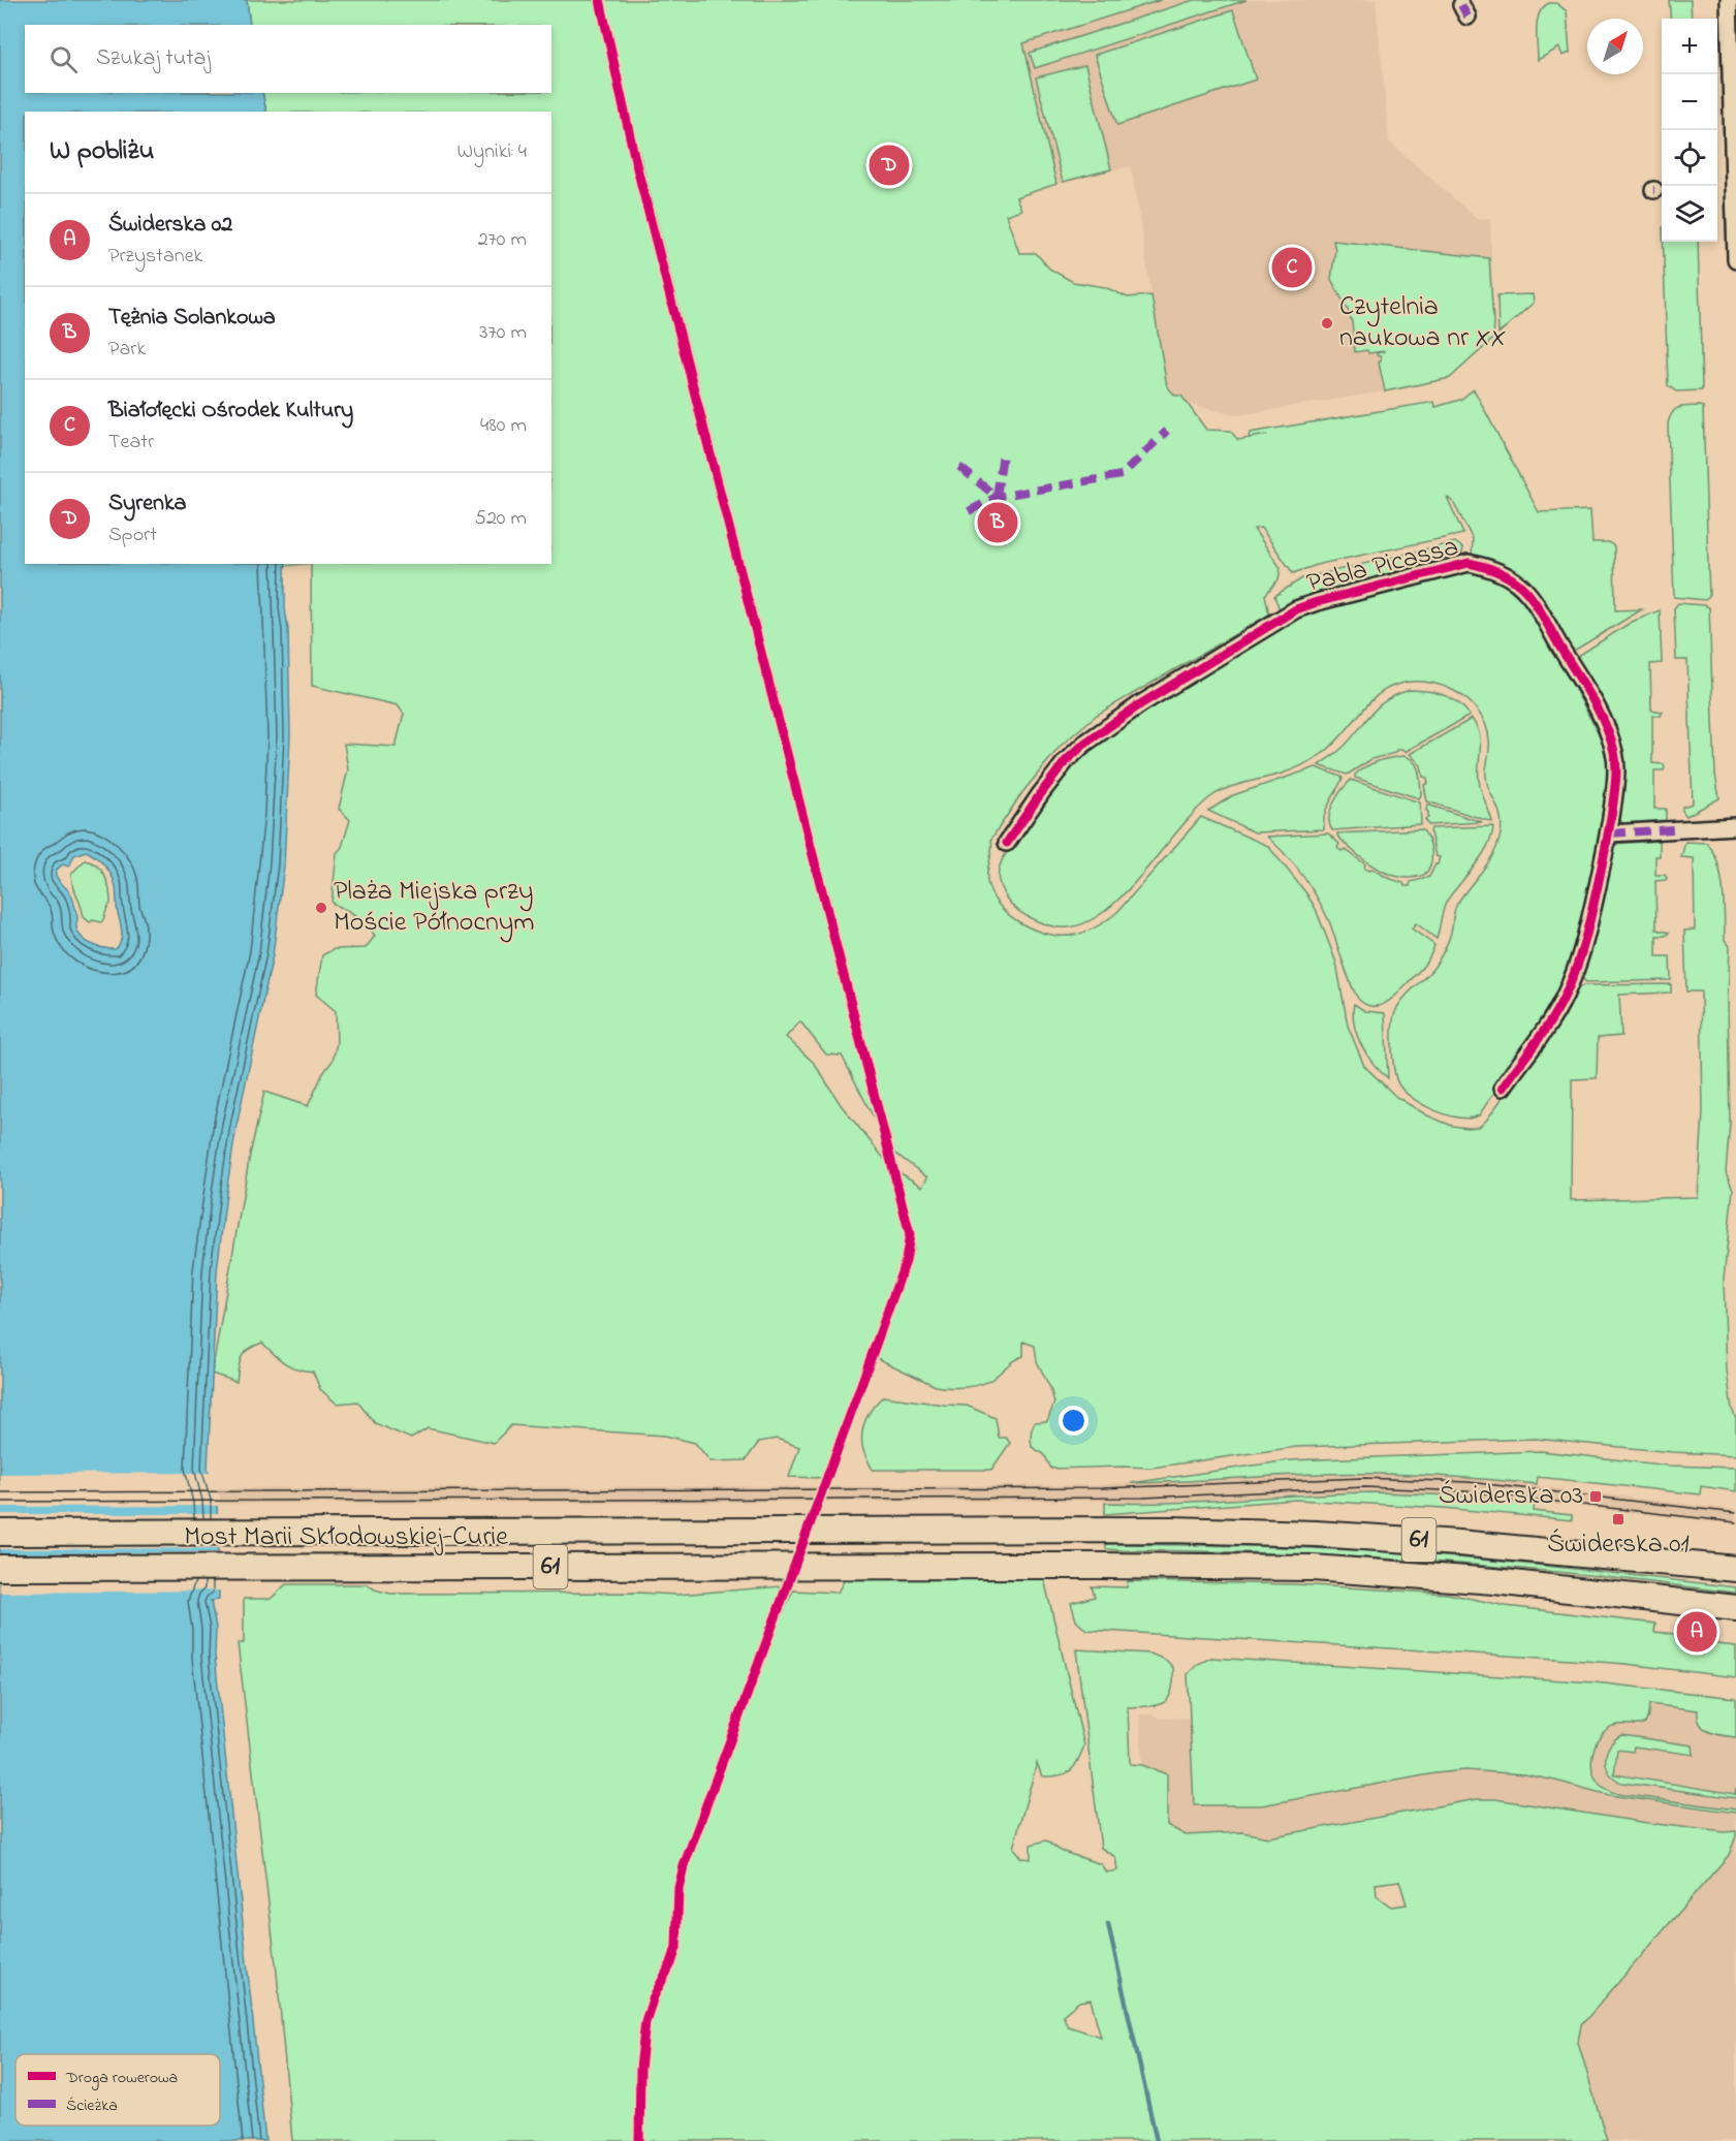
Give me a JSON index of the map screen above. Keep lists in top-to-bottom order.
{
  "streets": {
    "main road": ["Most Marii Skłodowskiej-Curie", "61"],
    "street": ["Pabla Picassa"]
  },
  "places": {
    "other": ["Czytelnia naukowa nr XX", "Plaża Miejska przy Moście Północnym"],
    "transit": ["Świderska 03", "Świderska 01"]
  },
  "legend": ["Droga rowerowa", "Ścieżka"],
  "north": "top right",
  "page": {
    "map_buttons": ["+", "−"],
    "search": "Szukaj tutaj",
    "heading": ["W pobliżu", "Wyniki: 4"],
    "pins": [
      "D",
      "C",
      "B",
      "A"
    ],
    "list": [
      {
        "mark": "A",
        "name": "Świderska 02",
        "note": "Przystanek",
        "value": "270 m"
      },
      {
        "mark": "B",
        "name": "Tężnia Solankowa",
        "note": "Park",
        "value": "370 m"
      },
      {
        "mark": "C",
        "name": "Białołęcki Ośrodek Kultury",
        "note": "Teatr",
        "value": "480 m"
      },
      {
        "mark": "D",
        "name": "Syrenka",
        "note": "Sport",
        "value": "520 m"
      }
    ]
  }
}
